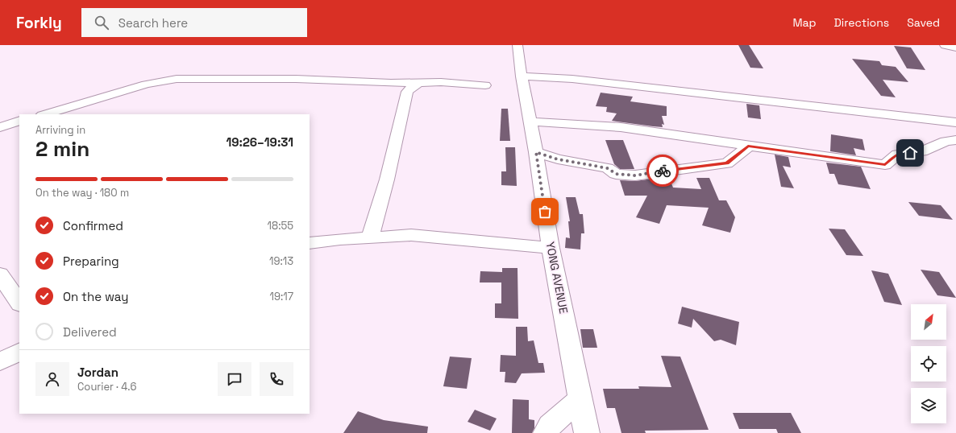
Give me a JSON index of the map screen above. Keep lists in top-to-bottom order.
{
  "streets": {
    "street": ["YONG AVENUE"]
  },
  "north": "top right",
  "page": {
    "header": "Forkly",
    "search": "Search here",
    "nav": ["Map", "Directions", "Saved"],
    "heading": ["2 min", "Arriving in", "19:26–19:31"],
    "panel": ["Jordan", "Courier · 4.6"],
    "bar": "On the way · 180 m",
    "list": [
      ["Confirmed", "18:55"],
      ["Preparing", "19:13"],
      ["On the way", "19:17"],
      "Delivered"
    ]
  }
}
